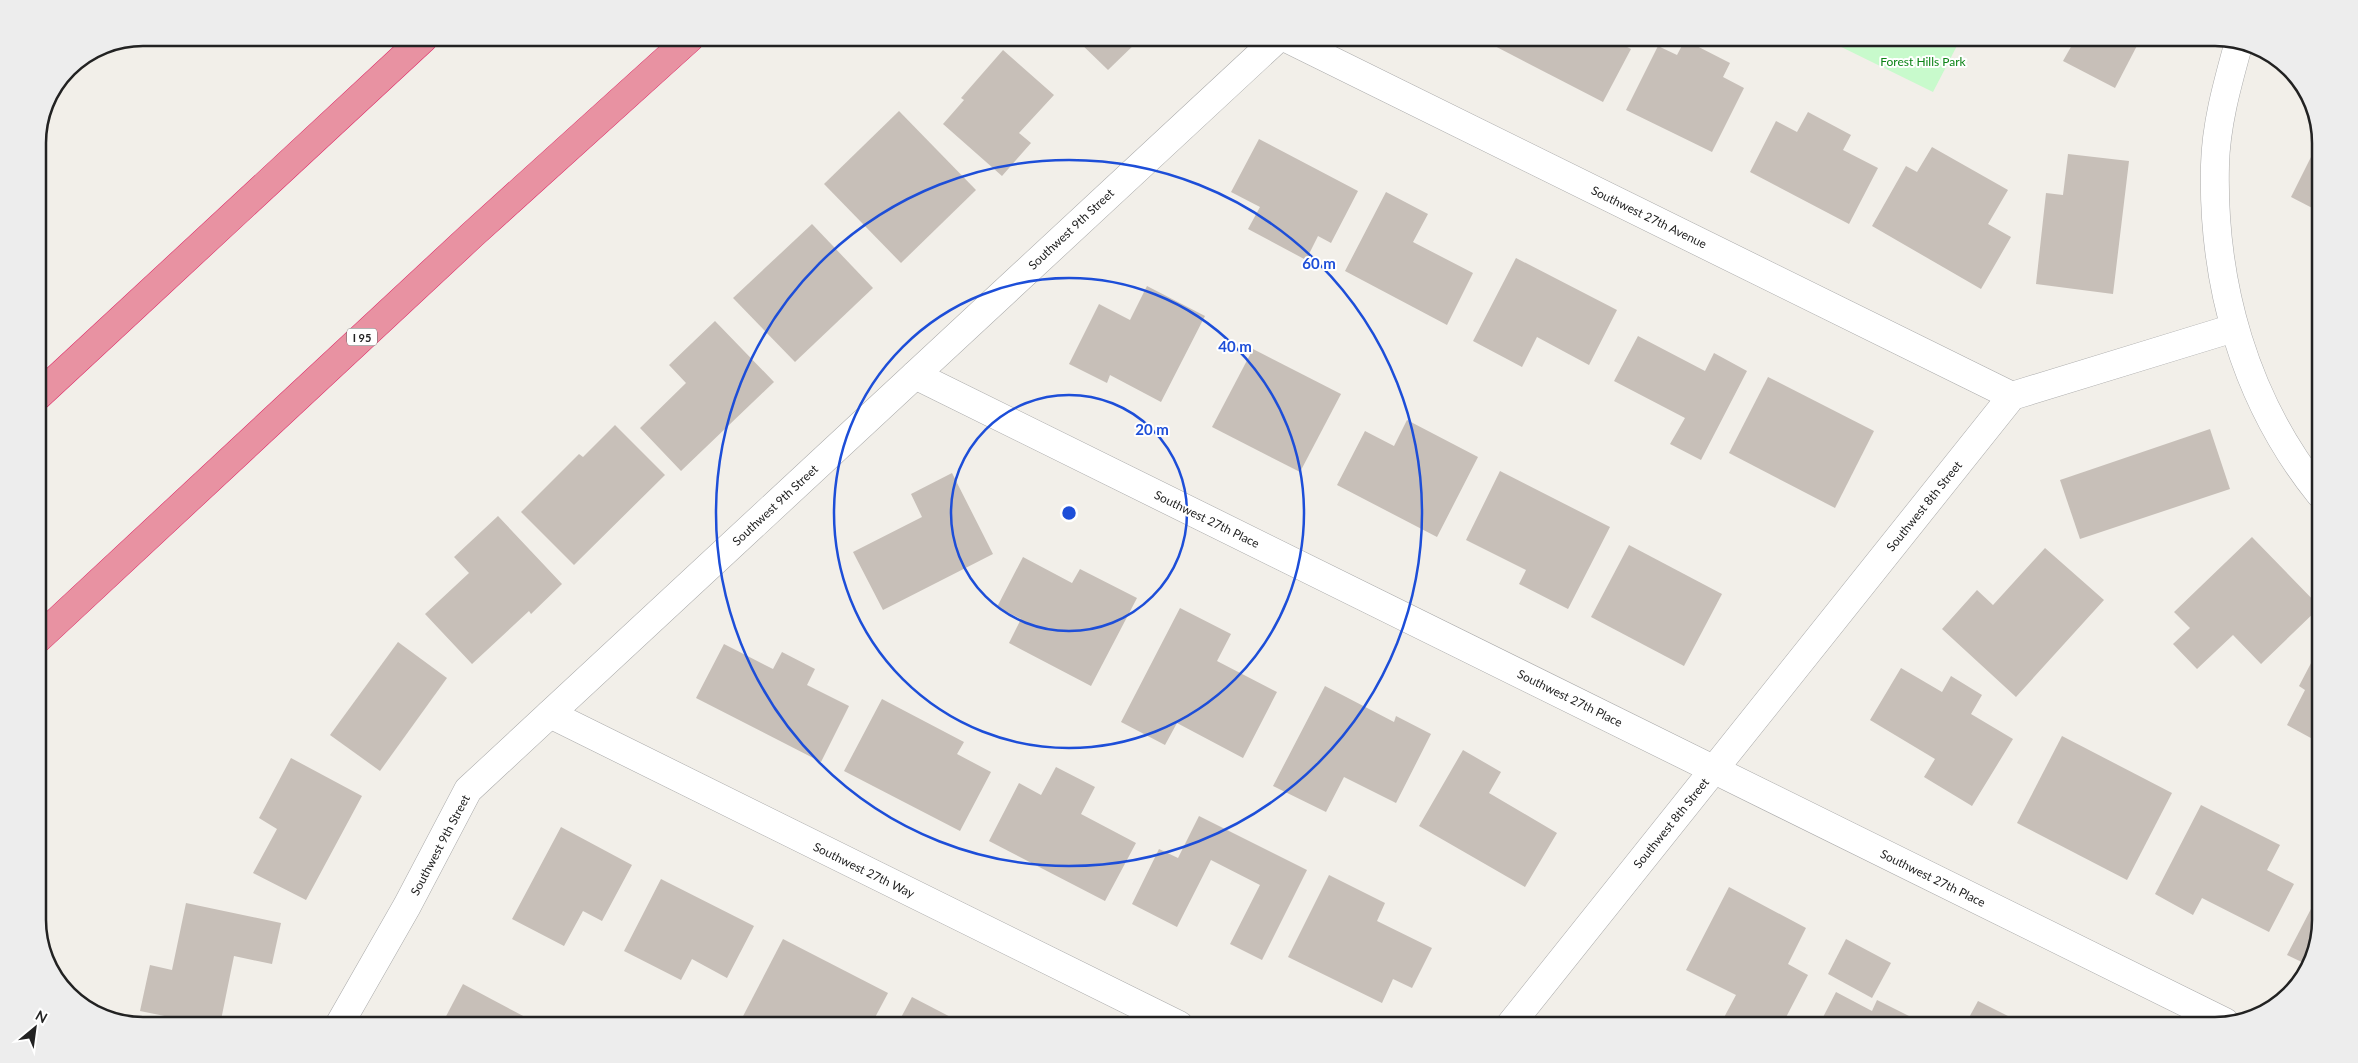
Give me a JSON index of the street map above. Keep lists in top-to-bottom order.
{
  "streets": {
    "highway": ["I 95"],
    "street": [
      "Southwest 27th Avenue",
      "Southwest 9th Street",
      "Southwest 8th Street",
      "Southwest 27th Place",
      "Southwest 27th Way"
    ]
  },
  "crossings": [
    ["Southwest 27th Avenue", "Southwest 8th Street"],
    ["Southwest 9th Street", "Southwest 27th Place"],
    ["Southwest 9th Street", "Southwest 27th Way"],
    ["Southwest 8th Street", "Southwest 27th Place"]
  ],
  "parks": ["Forest Hills Park"],
  "north": "top right",
  "rings": ["60 m", "40 m", "20 m"]
}
